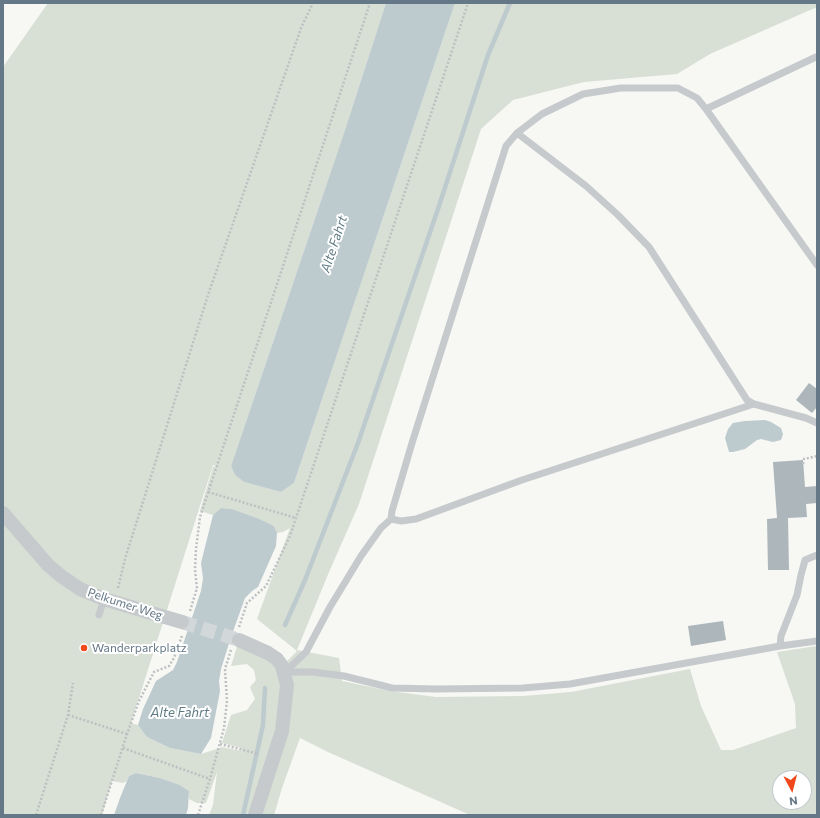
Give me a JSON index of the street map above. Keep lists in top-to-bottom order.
{
  "streets": {
    "street": ["Pelkumer Weg"]
  },
  "water": ["Alte Fahrt"],
  "places": ["Wanderparkplatz"],
  "north": "bottom"
}
